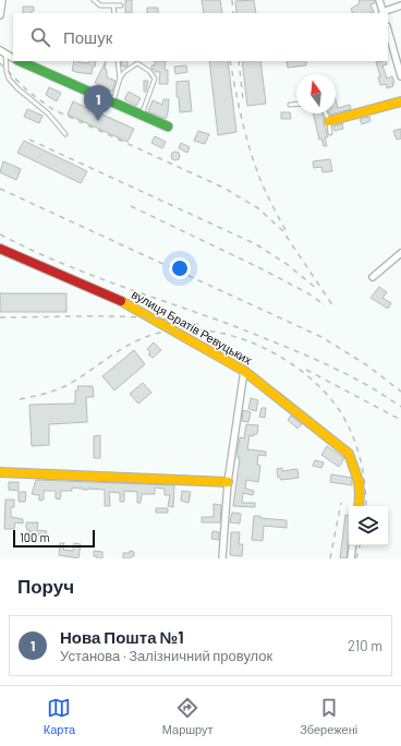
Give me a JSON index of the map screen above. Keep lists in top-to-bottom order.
{
  "streets": {
    "street": ["вулиця Братів Ревуцьких"]
  },
  "scale_bar": "100 m",
  "north": "top",
  "page": {
    "search": "Пошук",
    "pins": "1",
    "scale": "100 m",
    "heading": "Поруч",
    "list": [
      {
        "mark": "1",
        "name": "Нова Пошта №1",
        "note": "Установа · Залізничний провулок",
        "value": "210 m"
      }
    ],
    "nav": ["Карта", "Маршрут", "Збережені"]
  }
}
